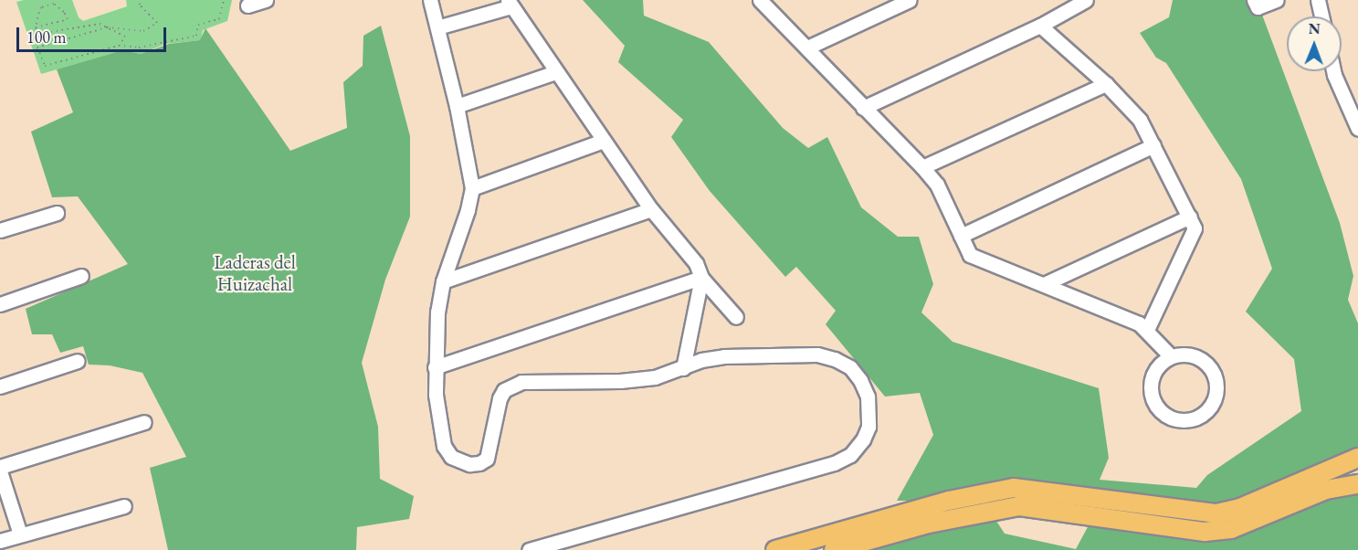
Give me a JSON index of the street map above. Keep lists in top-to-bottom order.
{
  "parks": ["Laderas del Huizachal"],
  "scale_bar": "100 m",
  "north": "top"
}
